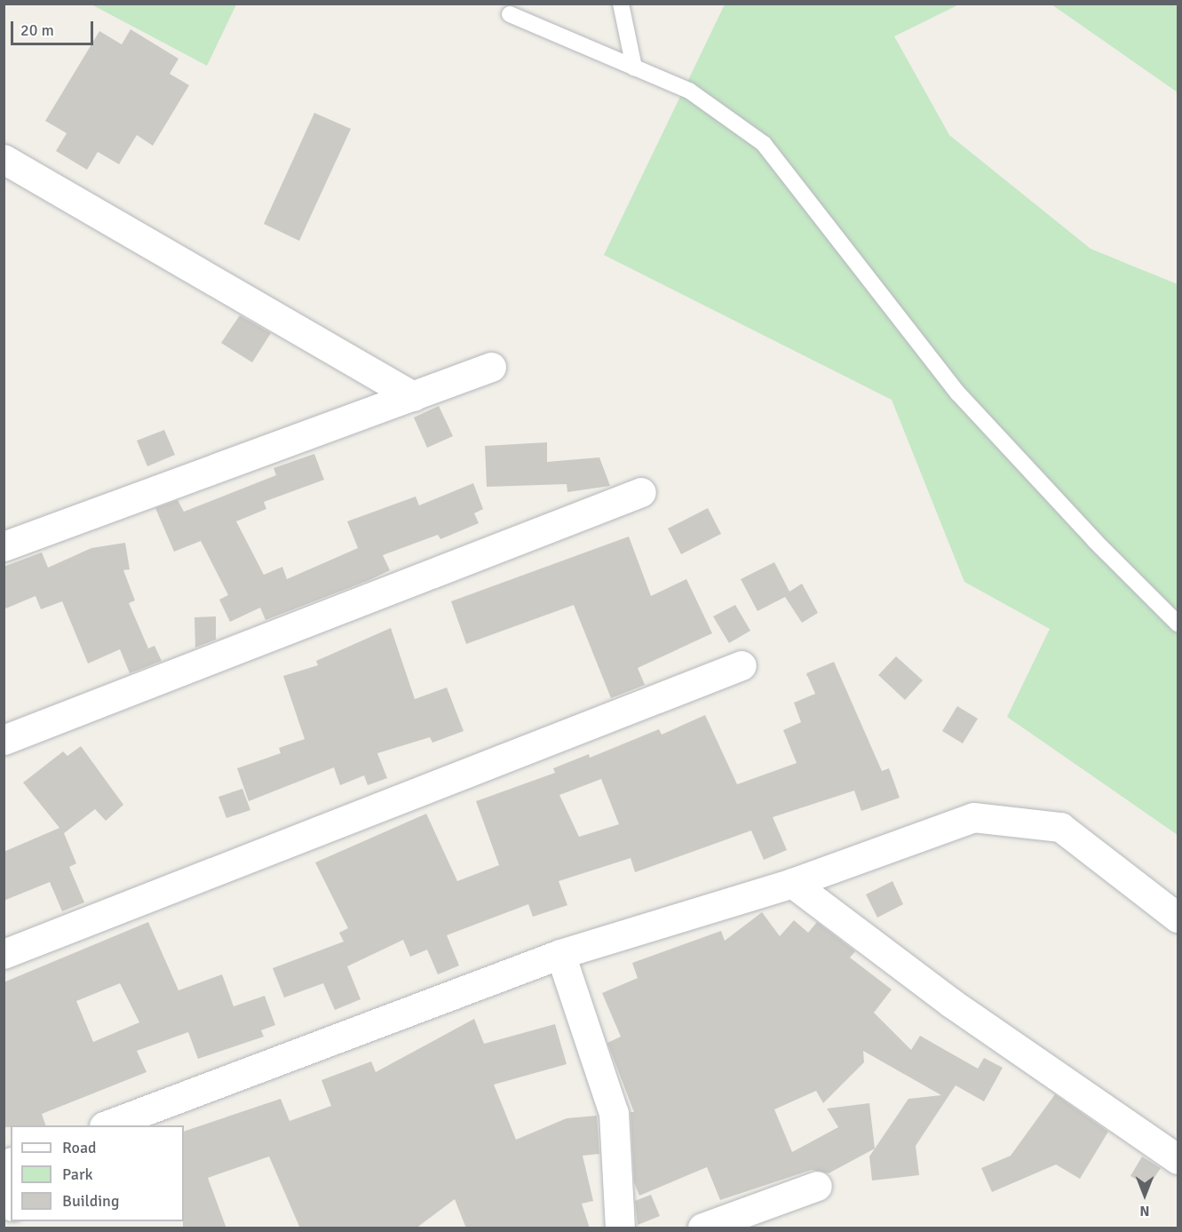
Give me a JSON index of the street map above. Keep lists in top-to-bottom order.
{
  "legend": ["Road", "Park", "Building"],
  "scale_bar": "20 m",
  "north": "bottom"
}
